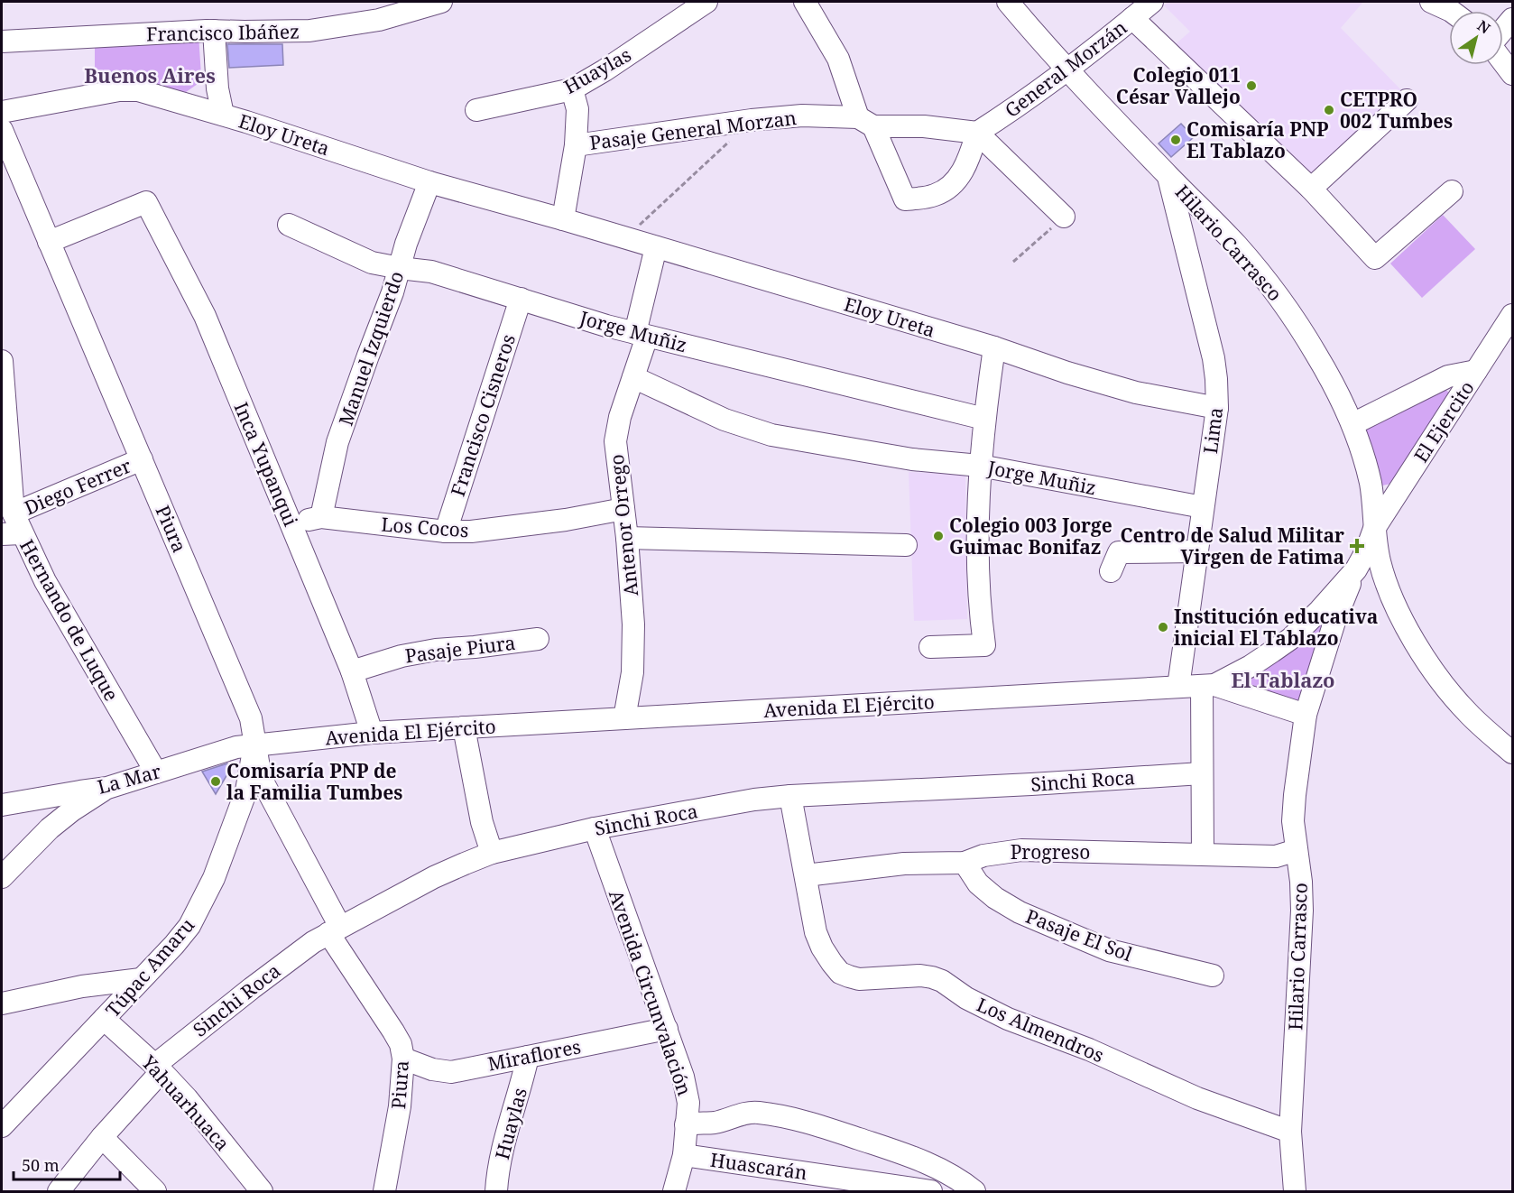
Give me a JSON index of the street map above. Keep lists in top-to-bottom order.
{
  "streets": {
    "street": [
      "Francisco Ibáñez",
      "General Morzán",
      "Huaylas",
      "Pasaje General Morzan",
      "Eloy Ureta",
      "Hilario Carrasco",
      "Jorge Muñiz",
      "Manuel Izquierdo",
      "Francisco Cisneros",
      "El Ejercito",
      "Lima",
      "Inca Yupanqui",
      "Diego Ferrer",
      "Antenor Orrego",
      "Los Cocos",
      "Piura",
      "Hernando de Luque",
      "Pasaje Piura",
      "Avenida El Ejército",
      "La Mar",
      "Sinchi Roca",
      "Progreso",
      "Pasaje El Sol",
      "Túpac Amaru",
      "Avenida Circunvalación",
      "Los Almendros",
      "Miraflores",
      "Yahuarhuaca",
      "Huascarán"
    ]
  },
  "crossings": [
    ["General Morzán", "Pasaje General Morzan"],
    ["General Morzán", "Hilario Carrasco"],
    ["Huaylas", "Miraflores"],
    ["Eloy Ureta", "Manuel Izquierdo"],
    ["Eloy Ureta", "Lima"],
    ["Eloy Ureta", "Antenor Orrego"],
    ["Hilario Carrasco", "El Ejercito"],
    ["Hilario Carrasco", "Lima"],
    ["Hilario Carrasco", "Avenida El Ejército"],
    ["Hilario Carrasco", "Progreso"],
    ["Hilario Carrasco", "Los Almendros"],
    ["Jorge Muñiz", "Manuel Izquierdo"],
    ["Jorge Muñiz", "Francisco Cisneros"],
    ["Jorge Muñiz", "Lima"],
    ["Jorge Muñiz", "Antenor Orrego"],
    ["Manuel Izquierdo", "Los Cocos"],
    ["Francisco Cisneros", "Los Cocos"],
    ["El Ejercito", "Avenida El Ejército"],
    ["Lima", "Avenida El Ejército"],
    ["Inca Yupanqui", "Los Cocos"],
    ["Inca Yupanqui", "Piura"],
    ["Inca Yupanqui", "Pasaje Piura"],
    ["Inca Yupanqui", "Avenida El Ejército"],
    ["Diego Ferrer", "Piura"],
    ["Diego Ferrer", "Hernando de Luque"],
    ["Antenor Orrego", "Los Cocos"],
    ["Antenor Orrego", "Avenida El Ejército"],
    ["Piura", "Avenida El Ejército"],
    ["Piura", "La Mar"],
    ["Piura", "Sinchi Roca"],
    ["Piura", "Túpac Amaru"],
    ["Piura", "Miraflores"],
    ["Hernando de Luque", "La Mar"],
    ["Avenida El Ejército", "La Mar"],
    ["Avenida El Ejército", "Túpac Amaru"],
    ["La Mar", "Túpac Amaru"],
    ["Sinchi Roca", "Avenida Circunvalación"],
    ["Sinchi Roca", "Los Almendros"],
    ["Sinchi Roca", "Yahuarhuaca"],
    ["Progreso", "Pasaje El Sol"],
    ["Progreso", "Los Almendros"],
    ["Túpac Amaru", "Yahuarhuaca"],
    ["Avenida Circunvalación", "Miraflores"],
    ["Avenida Circunvalación", "Huascarán"]
  ],
  "districts": ["Buenos Aires", "El Tablazo"],
  "places": {
    "other": [
      "Colegio 011 César Vallejo",
      "CETPRO 002 Tumbes",
      "Comisaría PNP El Tablazo",
      "Colegio 003 Jorge Guimac Bonifaz",
      "Institución educativa inicial El Tablazo",
      "Comisaría PNP de la Familia Tumbes"
    ],
    "health": ["Centro de Salud Militar Virgen de Fatima"]
  },
  "scale_bar": "50 m",
  "north": "top right"
}
